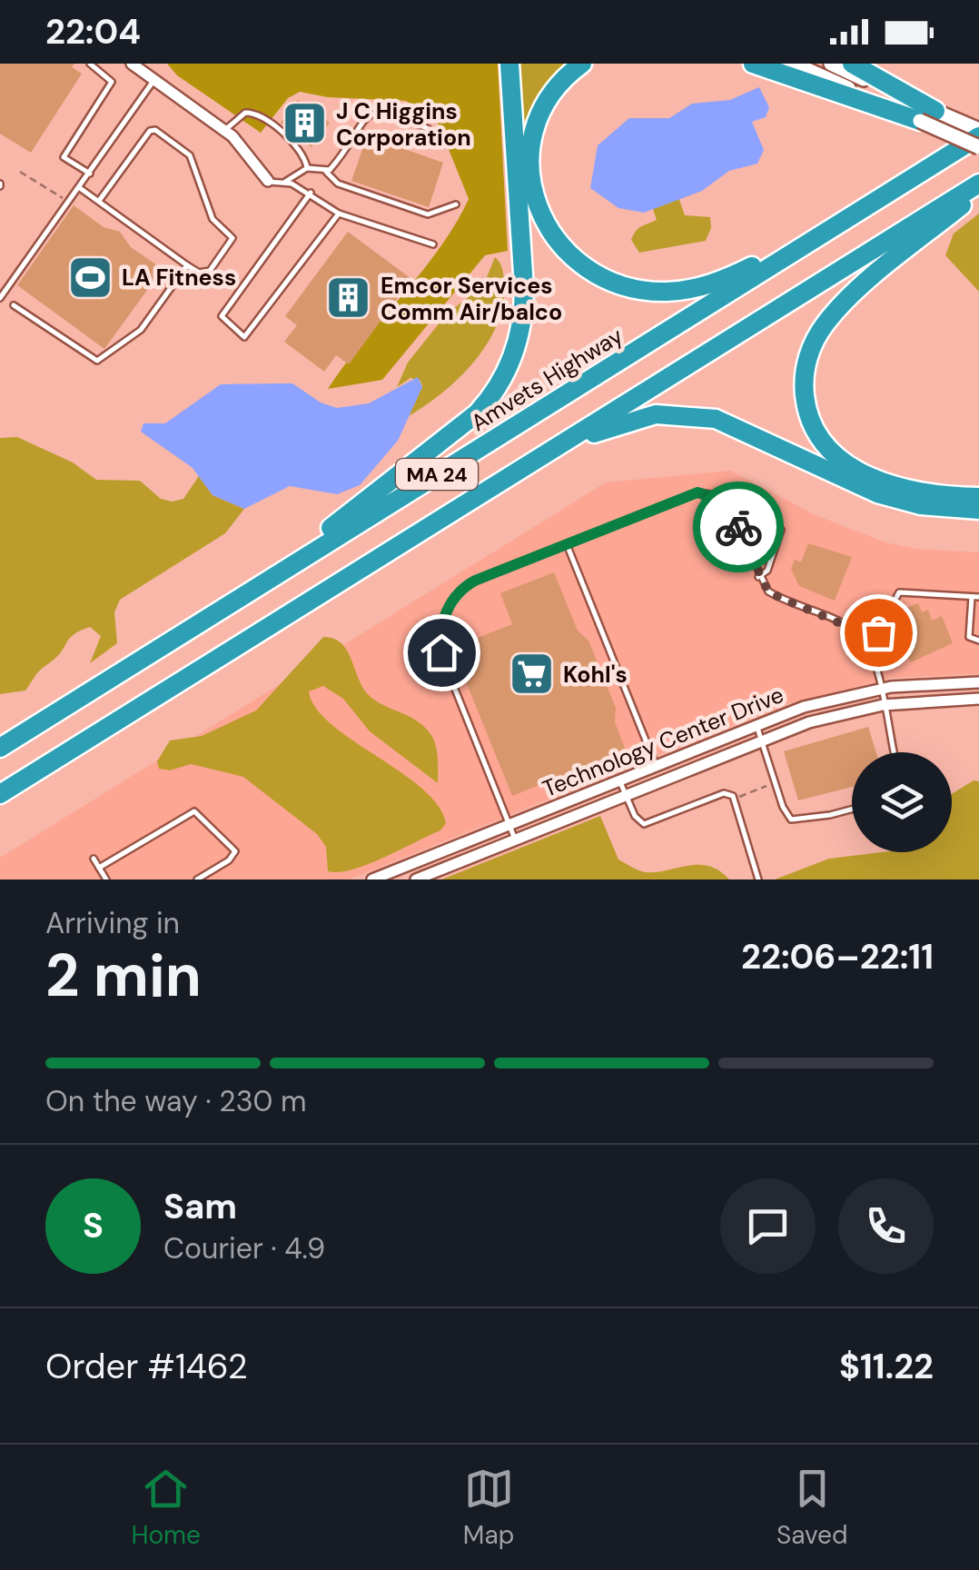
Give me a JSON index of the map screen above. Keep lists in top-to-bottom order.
{
  "streets": {
    "highway": ["Amvets Highway", "MA 24"],
    "street": ["Technology Center Drive"]
  },
  "places": {
    "building": ["J C Higgins Corporation", "Emcor Services Comm Air/balco"],
    "sports": ["LA Fitness"],
    "supermarket": ["Kohl's"]
  },
  "page": {
    "status": "22:04",
    "heading": ["2 min", "Arriving in", "22:06–22:11"],
    "panel": [
      "Sam",
      "Courier · 4.9",
      "Order #1462",
      "$11.22"
    ],
    "bar": "On the way · 230 m",
    "round": "S",
    "tabs": ["Home", "Map", "Saved"]
  }
}
